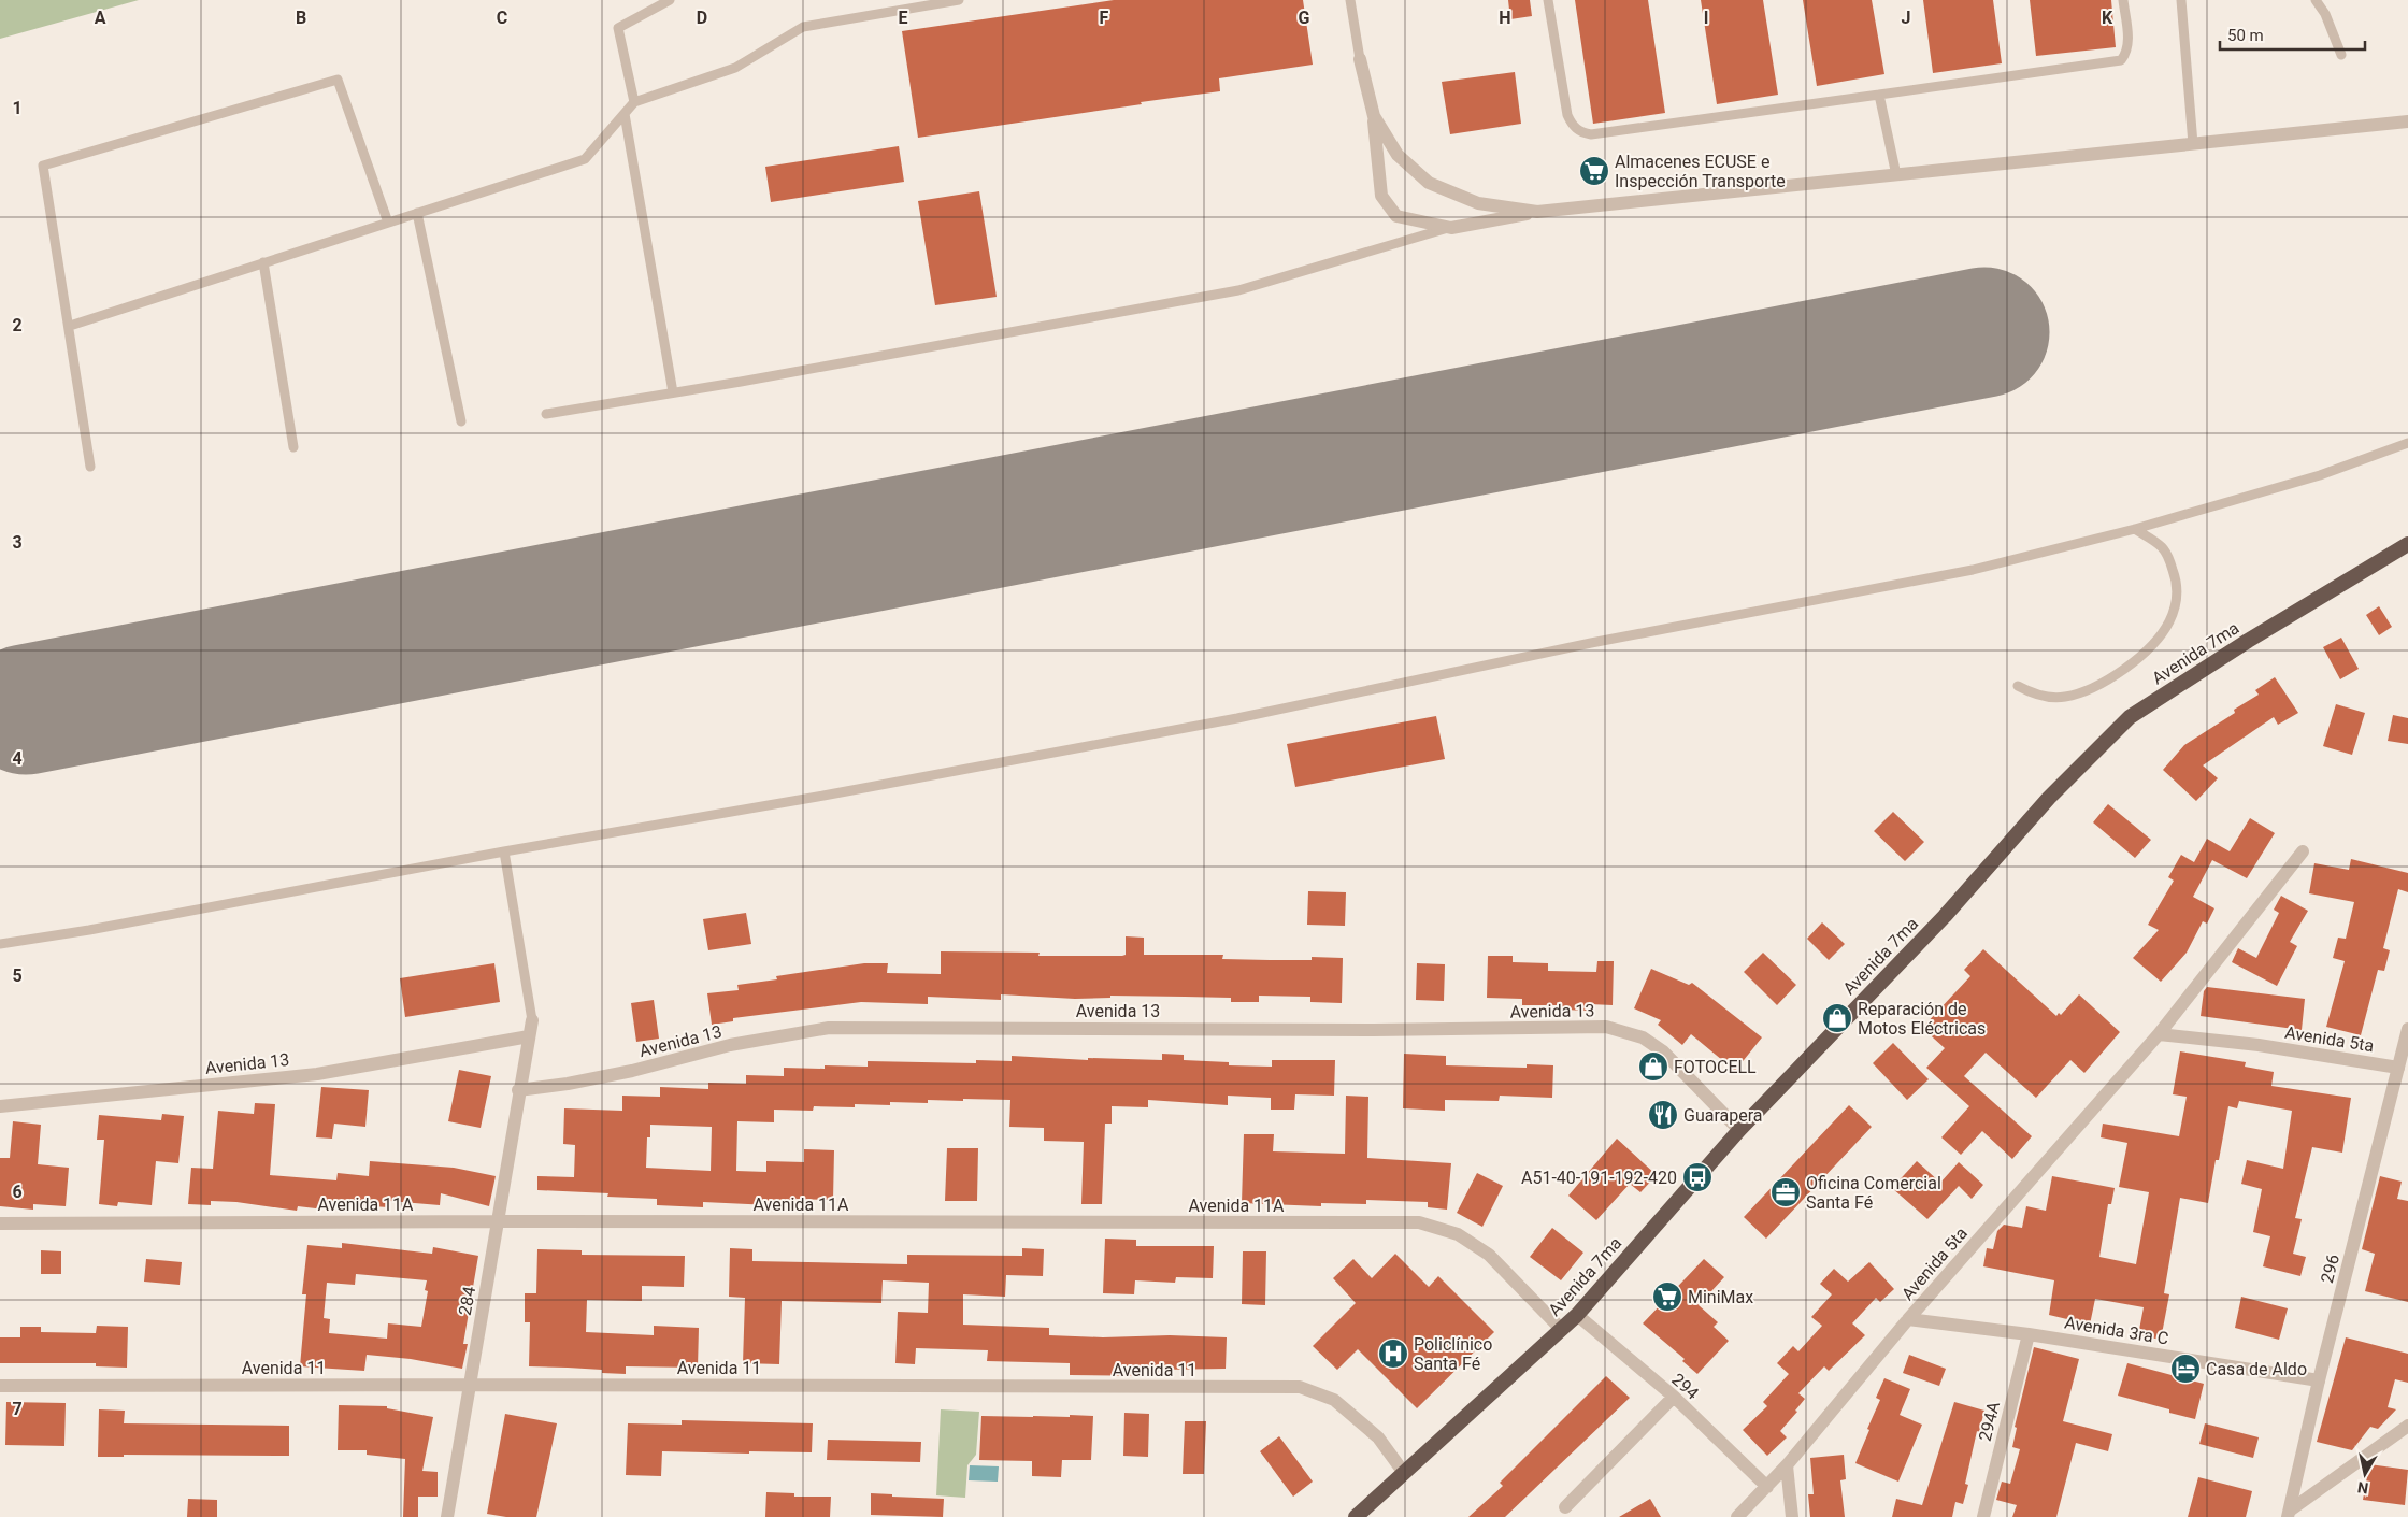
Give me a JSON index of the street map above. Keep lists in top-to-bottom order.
{
  "streets": {
    "highway": ["Avenida 7ma"],
    "street": [
      "Avenida 13",
      "Avenida 5ta",
      "Avenida 11A",
      "296",
      "284",
      "Avenida 3ra C",
      "Avenida 11",
      "294",
      "294A"
    ]
  },
  "crossings": [
    ["Avenida 7ma", "Avenida 13"],
    ["Avenida 7ma", "Avenida 11A"],
    ["Avenida 7ma", "Avenida 11"],
    ["Avenida 7ma", "294"],
    ["Avenida 13", "284"],
    ["Avenida 5ta", "296"],
    ["Avenida 5ta", "Avenida 3ra C"],
    ["Avenida 5ta", "294"],
    ["Avenida 11A", "284"],
    ["296", "Avenida 3ra C"],
    ["284", "Avenida 11"],
    ["Avenida 3ra C", "294A"]
  ],
  "places": {
    "supermarket": ["Almacenes ECUSE e Inspección Transporte", "MiniMax"],
    "shop": ["Reparación de Motos Eléctricas", "FOTOCELL"],
    "restaurant": ["Guarapera"],
    "bus stop": ["A51-40-191-192-420"],
    "office": ["Oficina Comercial Santa Fé"],
    "hospital": ["Policlínico Santa Fé"],
    "hotel": ["Casa de Aldo"]
  },
  "scale_bar": "50 m",
  "north": "bottom",
  "grid": {
    "columns": [
      "A",
      "B",
      "C",
      "D",
      "E",
      "F",
      "G",
      "H",
      "I",
      "J",
      "K"
    ],
    "rows": [
      "1",
      "2",
      "3",
      "4",
      "5",
      "6",
      "7"
    ]
  }
}
